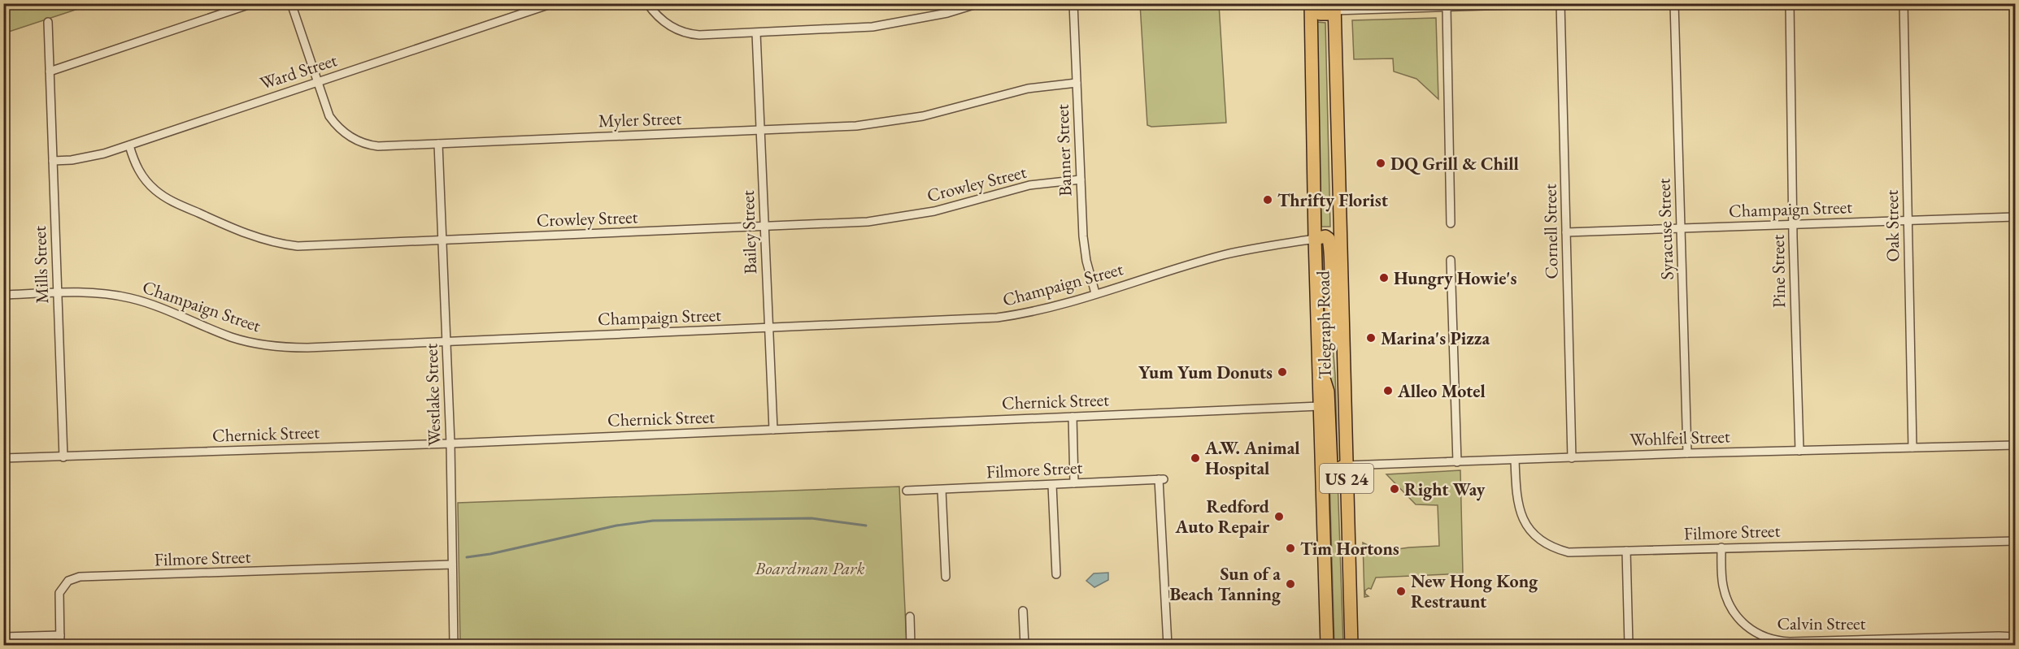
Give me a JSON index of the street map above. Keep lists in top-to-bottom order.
{
  "streets": {
    "main road": ["Telegraph Road", "US 24"],
    "street": [
      "Ward Street",
      "Myler Street",
      "Banner Street",
      "Crowley Street",
      "Champaign Street",
      "Oak Street",
      "Syracuse Street",
      "Cornell Street",
      "Bailey Street",
      "Mills Street",
      "Pine Street",
      "Westlake Street",
      "Chernick Street",
      "Wohlfeil Street",
      "Filmore Street",
      "Calvin Street"
    ]
  },
  "crossings": [
    ["Ward Street", "Myler Street"],
    ["Ward Street", "Crowley Street"],
    ["Ward Street", "Mills Street"],
    ["Myler Street", "Banner Street"],
    ["Myler Street", "Bailey Street"],
    ["Myler Street", "Westlake Street"],
    ["Banner Street", "Crowley Street"],
    ["Banner Street", "Champaign Street"],
    ["Crowley Street", "Bailey Street"],
    ["Crowley Street", "Westlake Street"],
    ["Champaign Street", "Oak Street"],
    ["Champaign Street", "Syracuse Street"],
    ["Champaign Street", "Cornell Street"],
    ["Champaign Street", "Bailey Street"],
    ["Champaign Street", "Mills Street"],
    ["Champaign Street", "Pine Street"],
    ["Champaign Street", "Telegraph Road"],
    ["Champaign Street", "Westlake Street"],
    ["Oak Street", "Wohlfeil Street"],
    ["Syracuse Street", "Wohlfeil Street"],
    ["Cornell Street", "Wohlfeil Street"],
    ["Bailey Street", "Chernick Street"],
    ["Mills Street", "Chernick Street"],
    ["Pine Street", "Wohlfeil Street"],
    ["Telegraph Road", "Chernick Street"],
    ["Telegraph Road", "Wohlfeil Street"],
    ["Westlake Street", "Chernick Street"],
    ["Westlake Street", "Filmore Street"],
    ["Wohlfeil Street", "Filmore Street"],
    ["Filmore Street", "Calvin Street"]
  ],
  "parks": ["Boardman Park"],
  "places": [
    "DQ Grill & Chill",
    "Thrifty Florist",
    "Hungry Howie's",
    "Marina's Pizza",
    "Yum Yum Donuts",
    "Alleo Motel",
    "A.W. Animal Hospital",
    "Right Way",
    "Redford Auto Repair",
    "Tim Hortons",
    "Sun of a Beach Tanning",
    "New Hong Kong Restraunt"
  ]
}
